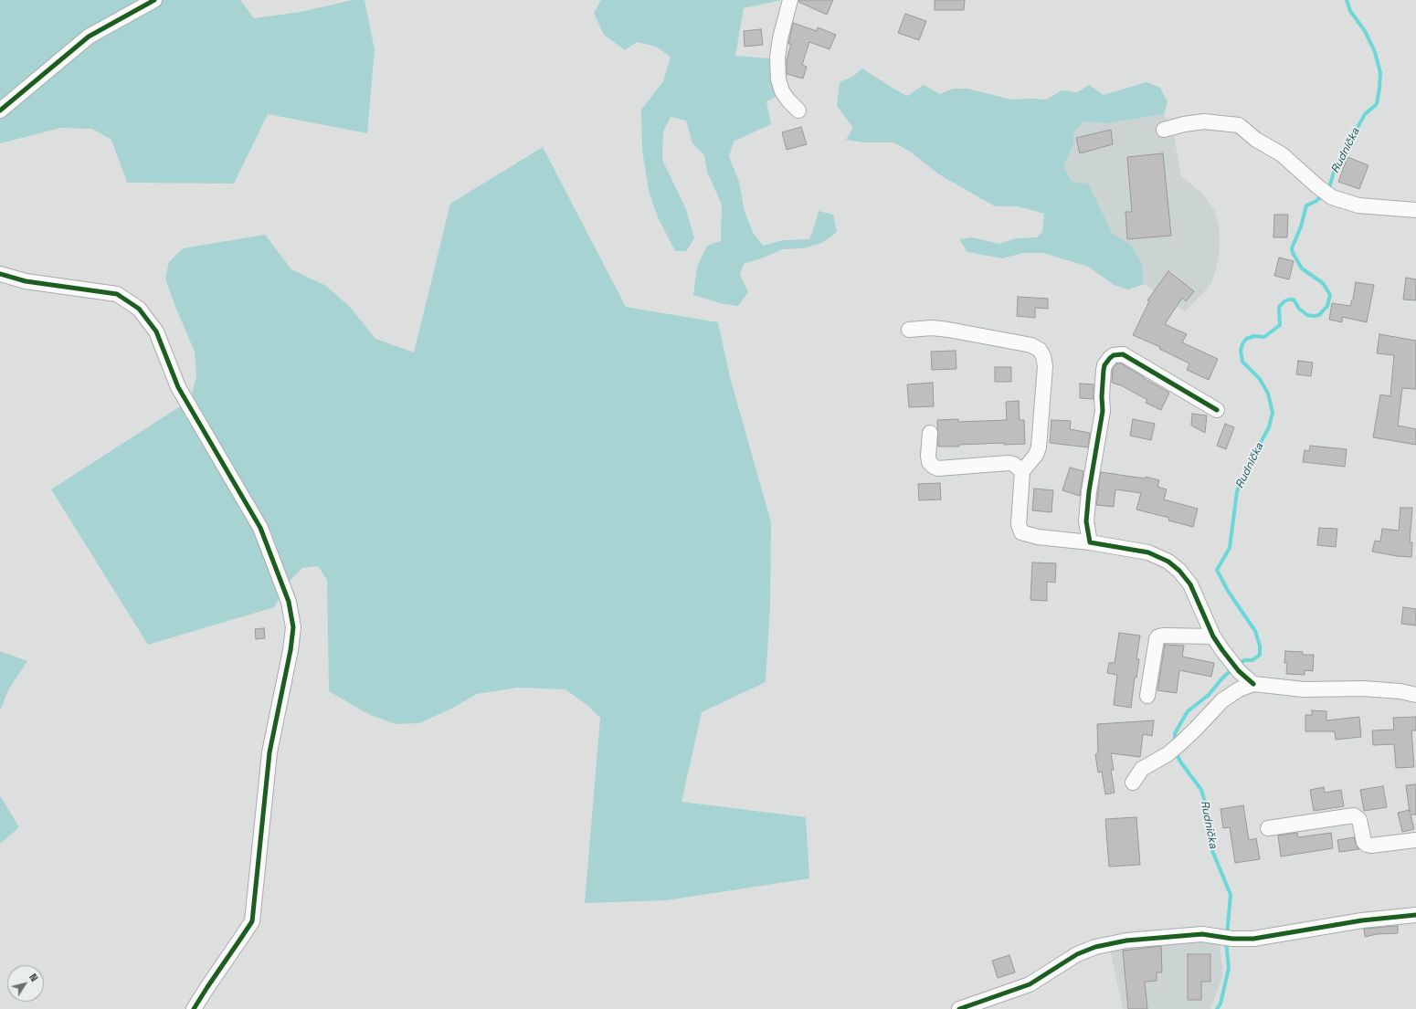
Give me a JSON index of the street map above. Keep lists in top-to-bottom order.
{
  "water": ["Rudnička"],
  "north": "top right"
}
